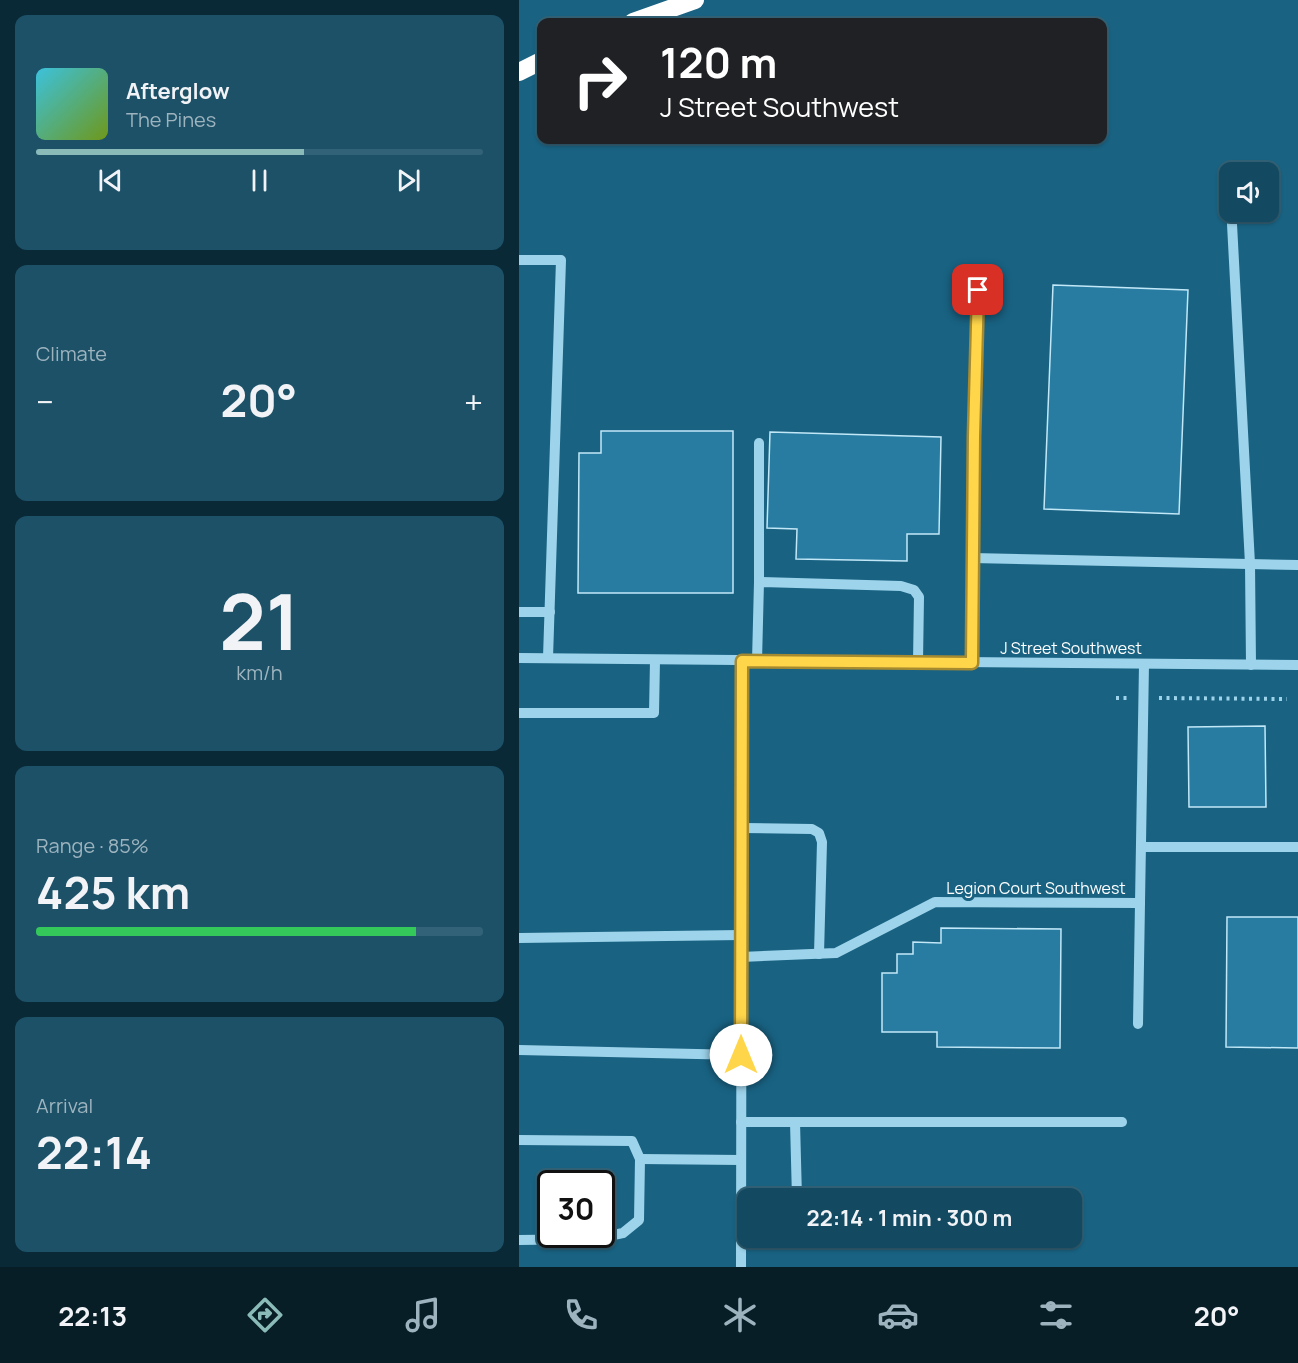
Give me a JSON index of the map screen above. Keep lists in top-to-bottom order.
{
  "streets": {
    "street": ["J Street Southwest", "Legion Court Southwest"]
  },
  "crossings": [
    ["J Street Southwest", "Legion Court Southwest"]
  ],
  "page": {
    "turn": ["120 m", "J Street Southwest"],
    "song": ["Afterglow", "The Pines"],
    "tile": [
      "Climate",
      ["21", "km/h"],
      ["Range · 85%", "425 km"],
      ["Arrival", "22:14"]
    ],
    "heat": ["−", "20°", "+"],
    "limit": "30",
    "trip": "22:14 · 1 min · 300 m",
    "tabs": ["22:13", "20°"]
  }
}
